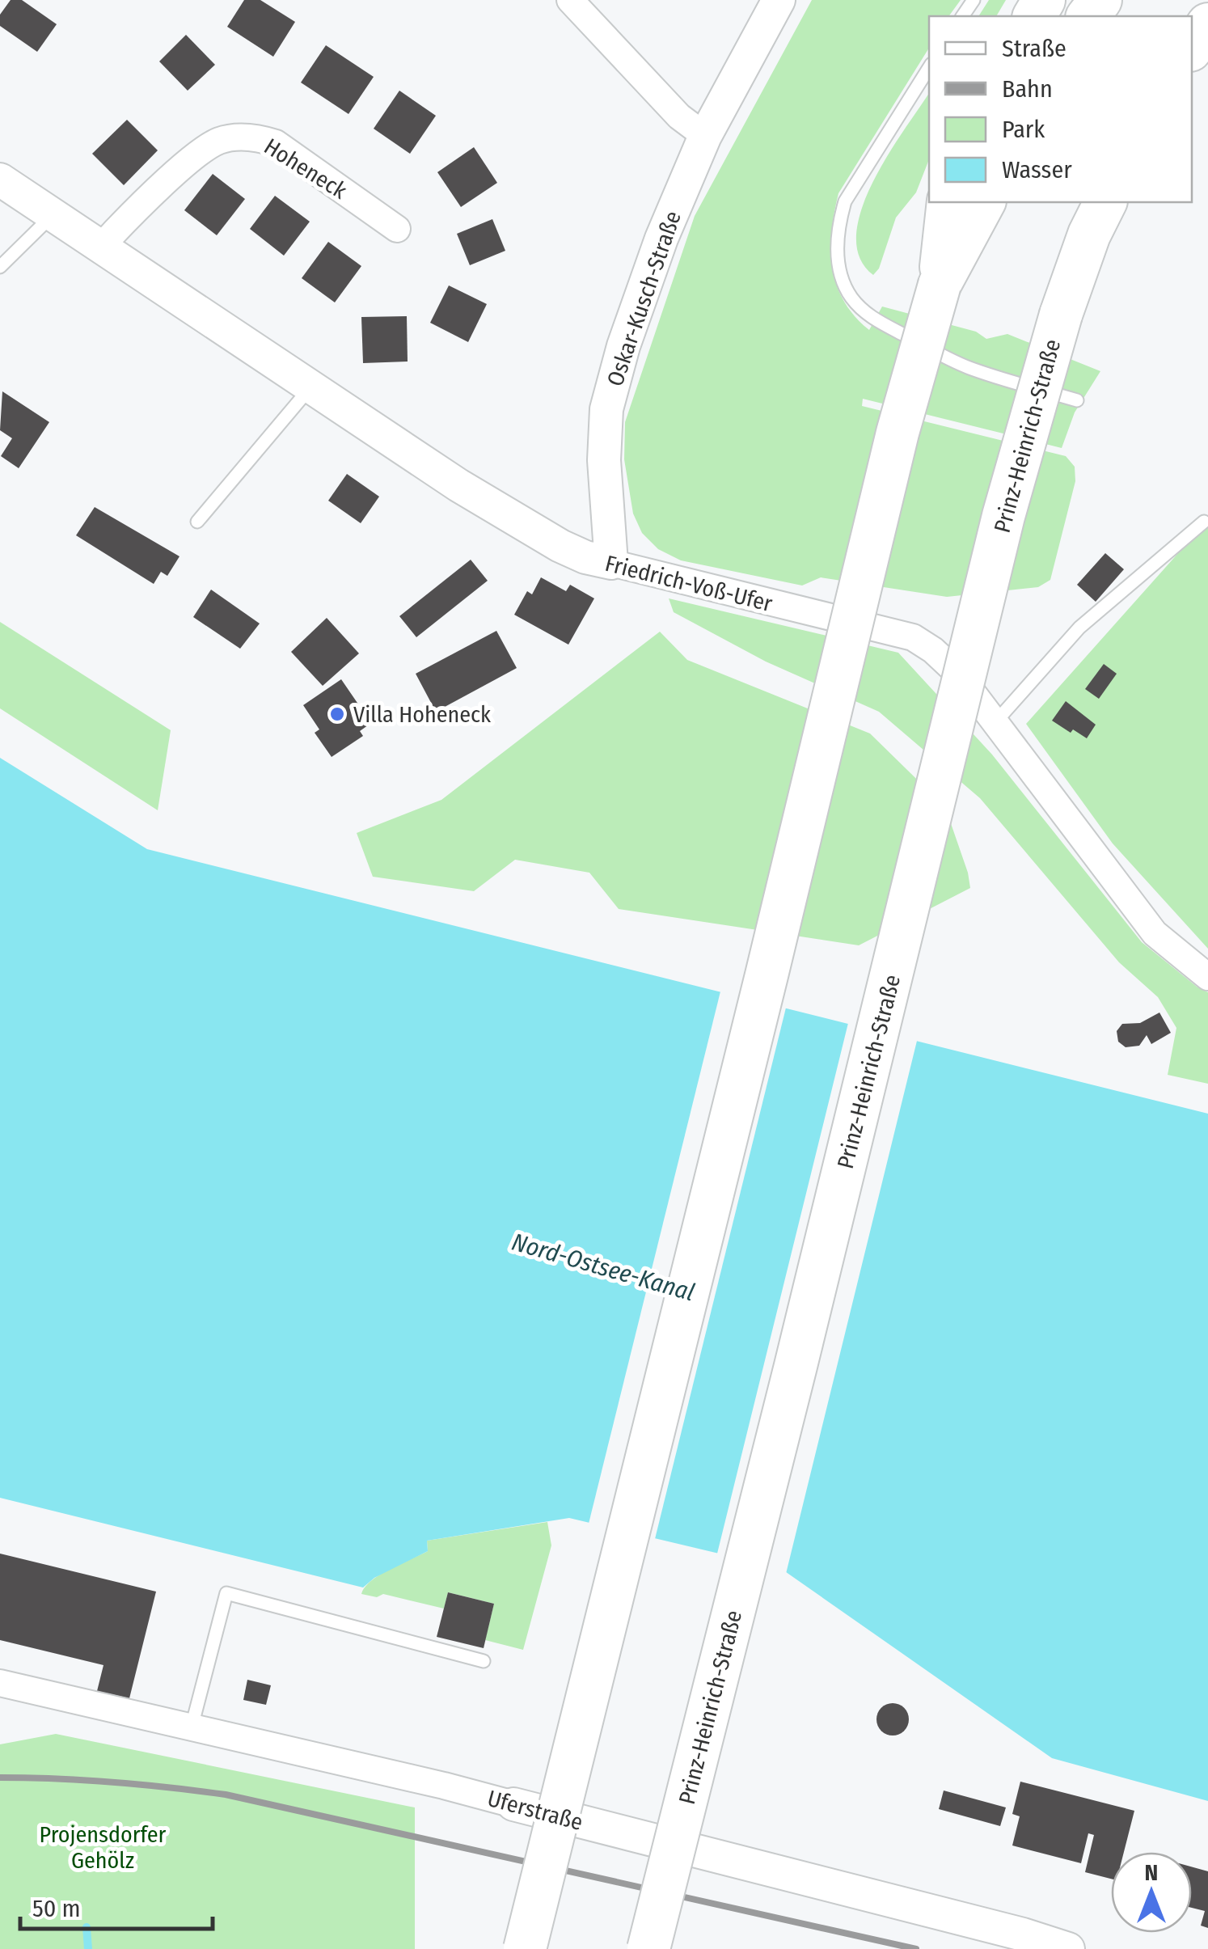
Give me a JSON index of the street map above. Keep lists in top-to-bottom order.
{
  "streets": {
    "highway": ["Prinz-Heinrich-Straße"],
    "street": [
      "Hoheneck",
      "Oskar-Kusch-Straße",
      "Friedrich-Voß-Ufer",
      "Uferstraße"
    ]
  },
  "crossings": [
    ["Hoheneck", "Friedrich-Voß-Ufer"],
    ["Oskar-Kusch-Straße", "Friedrich-Voß-Ufer"]
  ],
  "water": ["Nord-Ostsee-Kanal"],
  "parks": ["Projensdorfer Gehölz"],
  "places": ["Villa Hoheneck"],
  "legend": [
    "Straße",
    "Bahn",
    "Park",
    "Wasser"
  ],
  "scale_bar": "50 m",
  "north": "top"
}
